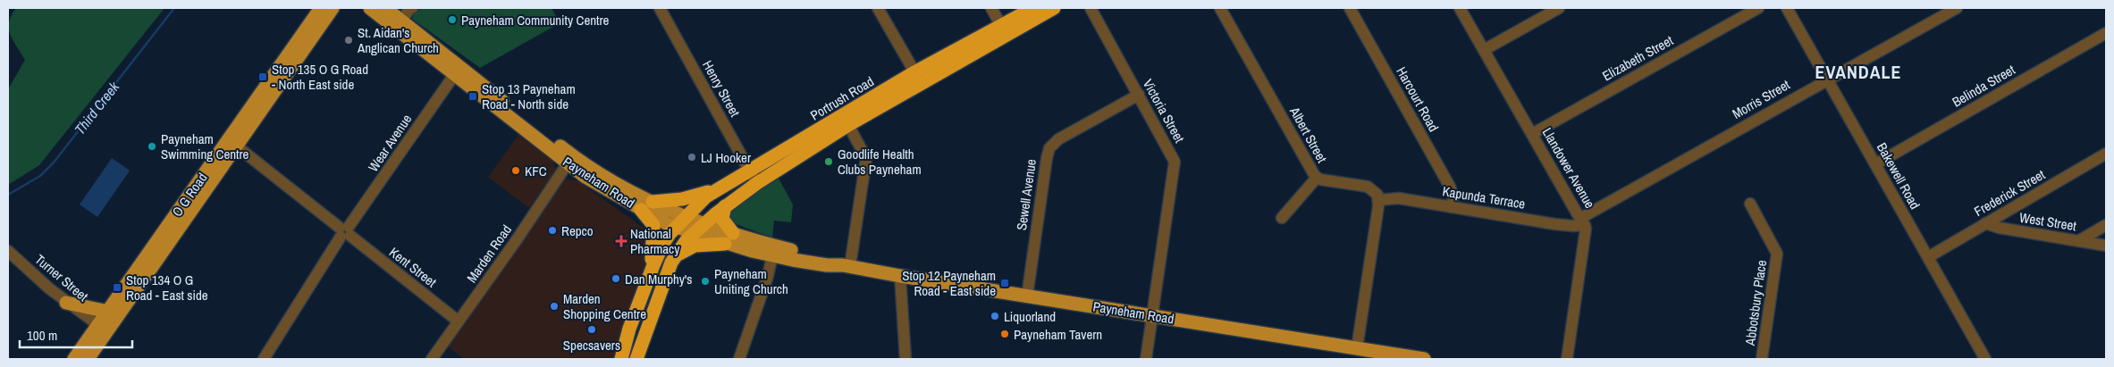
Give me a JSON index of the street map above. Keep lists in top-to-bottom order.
{
  "streets": {
    "highway": ["Portrush Road"],
    "main road": ["Payneham Road", "O G Road"],
    "street": [
      "Elizabeth Street",
      "Belinda Street",
      "Henry Street",
      "Harcourt Road",
      "Morris Street",
      "Victoria Street",
      "Albert Street",
      "Wear Avenue",
      "Llandower Avenue",
      "Bakewell Road",
      "Frederick Street",
      "Sewell Avenue",
      "Kapunda Terrace",
      "West Street",
      "Marden Road",
      "Kent Street",
      "Turner Street",
      "Abbotsbury Place"
    ]
  },
  "crossings": [
    ["Elizabeth Street", "Llandower Avenue"],
    ["Belinda Street", "Bakewell Road"],
    ["Henry Street", "Portrush Road"],
    ["Portrush Road", "Payneham Road"],
    ["Harcourt Road", "Kapunda Terrace"],
    ["Morris Street", "Llandower Avenue"],
    ["Morris Street", "Bakewell Road"],
    ["Morris Street", "Kapunda Terrace"],
    ["Victoria Street", "Payneham Road"],
    ["Victoria Street", "Sewell Avenue"],
    ["Albert Street", "Kapunda Terrace"],
    ["Wear Avenue", "Payneham Road"],
    ["Wear Avenue", "Kent Street"],
    ["Llandower Avenue", "Kapunda Terrace"],
    ["Bakewell Road", "Frederick Street"],
    ["Payneham Road", "Sewell Avenue"],
    ["Payneham Road", "Marden Road"],
    ["Frederick Street", "West Street"],
    ["O G Road", "Kent Street"],
    ["O G Road", "Turner Street"],
    ["Marden Road", "Kent Street"]
  ],
  "districts": ["EVANDALE"],
  "water": ["Third Creek"],
  "places": {
    "other": [
      "Payneham Community Centre",
      "St. Aidan's Anglican Church",
      "Payneham Swimming Centre",
      "LJ Hooker",
      "Goodlife Health Clubs Payneham",
      "KFC",
      "Repco",
      "Dan Murphy's",
      "Payneham Uniting Church",
      "Marden Shopping Centre",
      "Liquorland",
      "Specsavers",
      "Payneham Tavern"
    ],
    "transit": [
      "Stop 135 O G Road - North East side",
      "Stop 13 Payneham Road - North side",
      "Stop 12 Payneham Road - East side",
      "Stop 134 O G Road - East side"
    ],
    "health": ["National Pharmacy"]
  },
  "scale_bar": "100 m"
}
